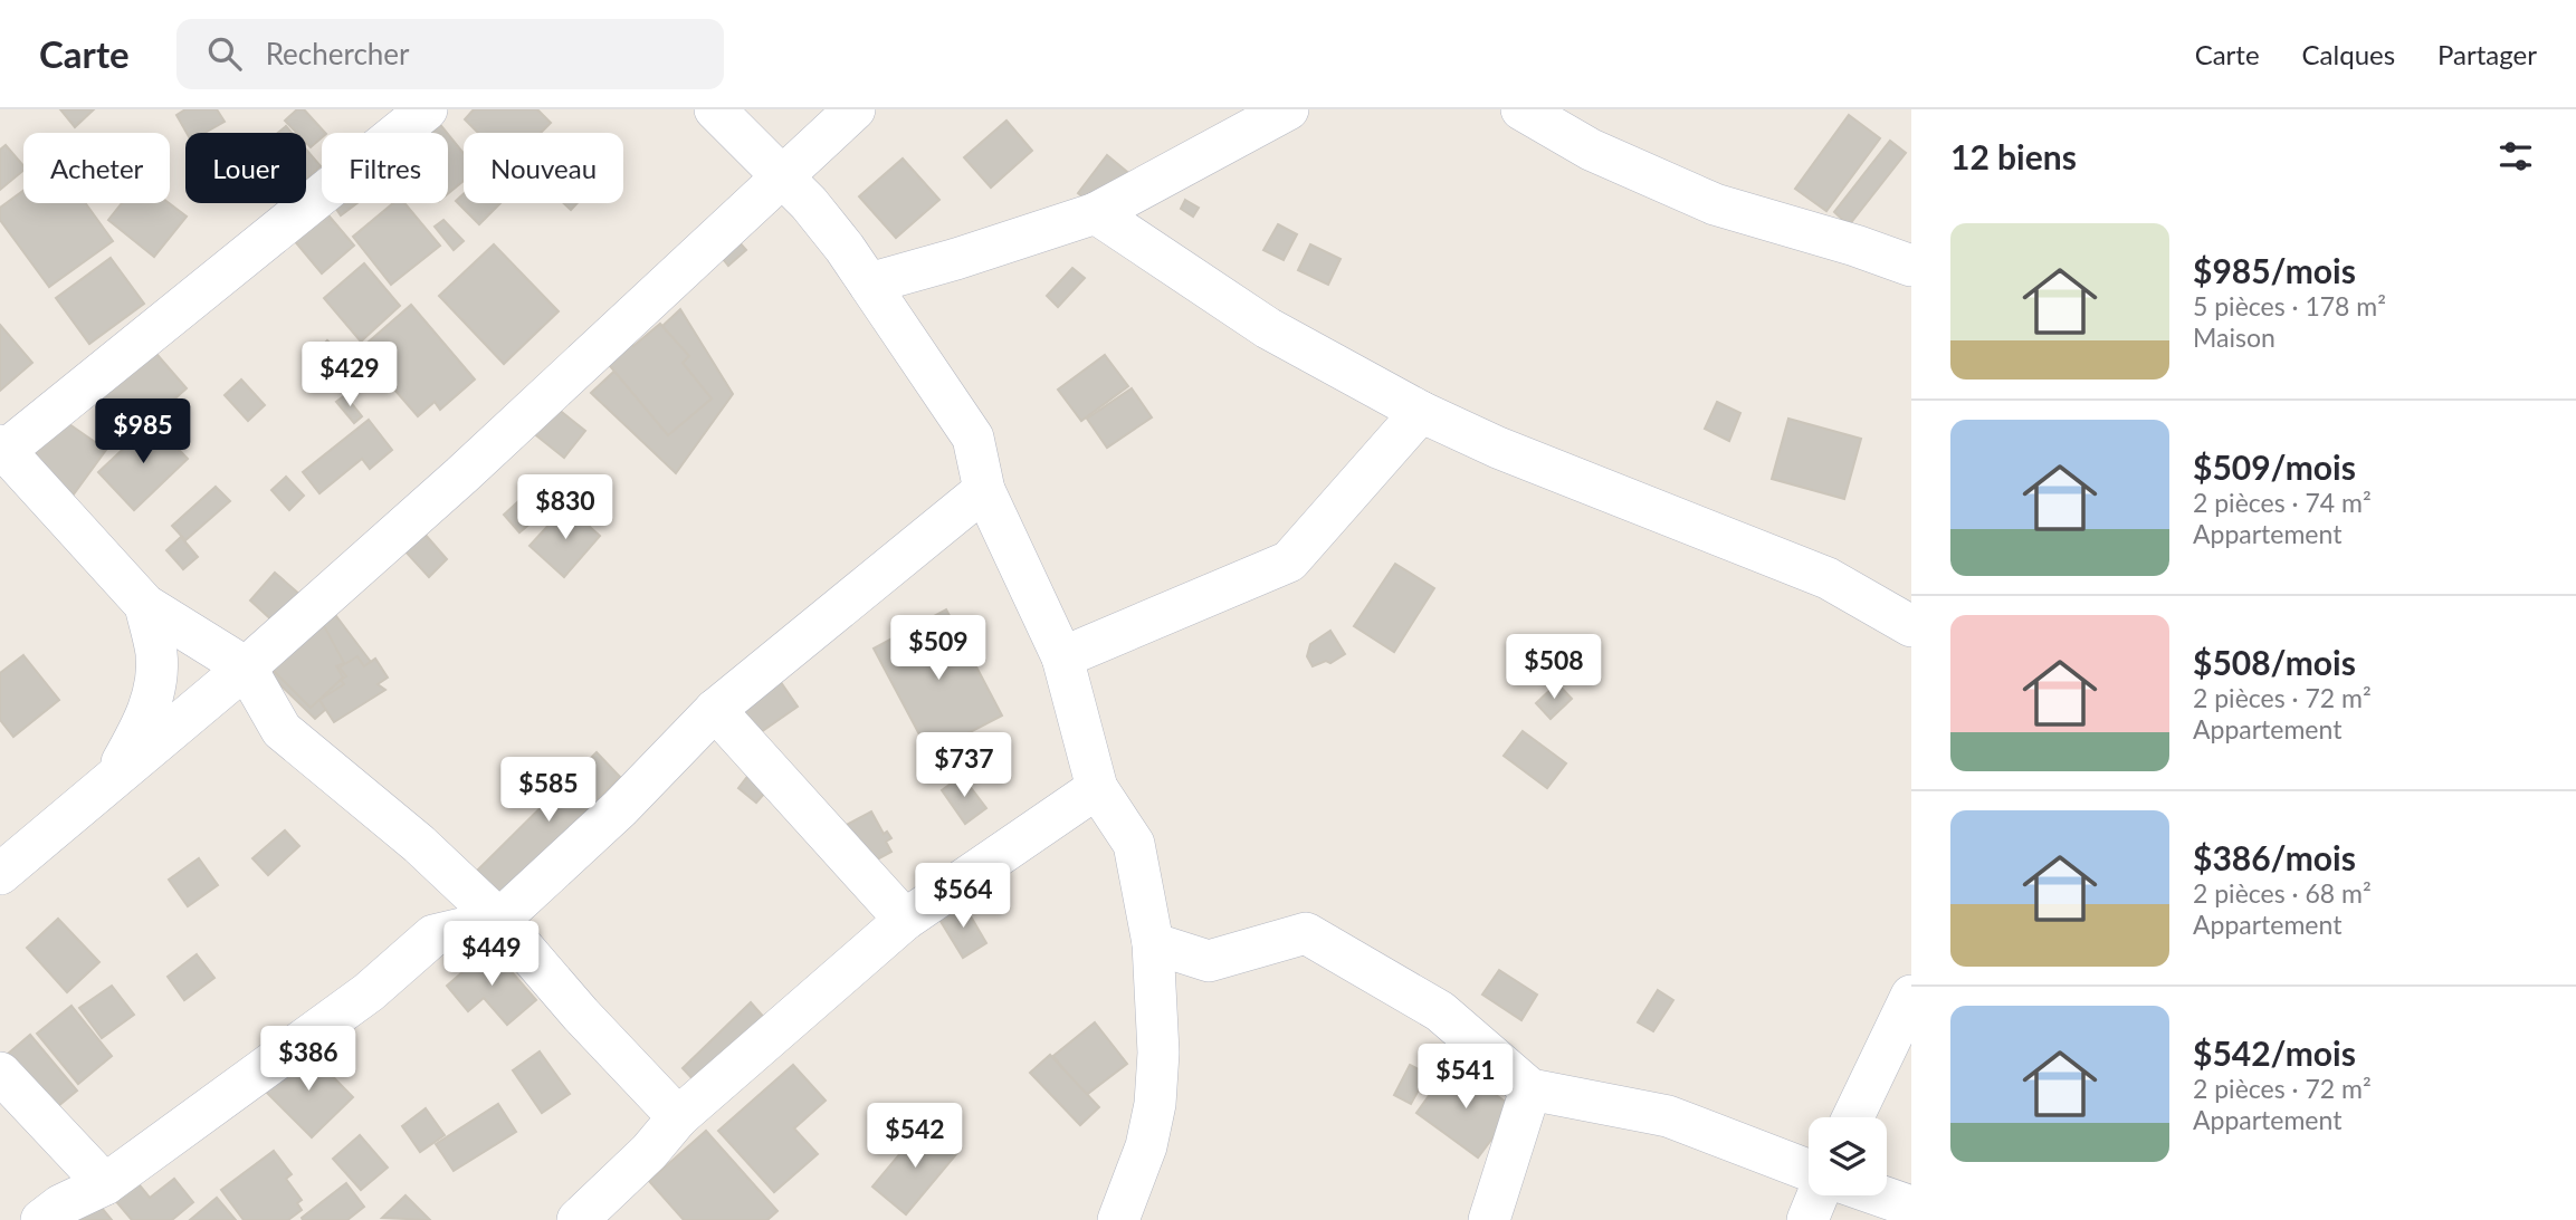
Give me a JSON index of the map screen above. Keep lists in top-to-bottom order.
{
  "page": {
    "header": "Carte",
    "search": "Rechercher",
    "nav": ["Carte", "Calques", "Partager"],
    "heading": "12 biens",
    "chip": [
      "Acheter",
      "Louer",
      "Filtres",
      "Nouveau"
    ],
    "list": [
      {
        "name": "$985/mois",
        "note": "5 pièces · 178 m² · Maison"
      },
      {
        "name": "$509/mois",
        "note": "2 pièces · 74 m² · Appartement"
      },
      {
        "name": "$508/mois",
        "note": "2 pièces · 72 m² · Appartement"
      },
      {
        "name": "$386/mois",
        "note": "2 pièces · 68 m² · Appartement"
      },
      {
        "name": "$542/mois",
        "note": "2 pièces · 72 m² · Appartement"
      }
    ],
    "price": [
      "$429",
      "$985",
      "$830",
      "$509",
      "$508",
      "$737",
      "$585",
      "$564",
      "$449",
      "$386",
      "$541",
      "$542"
    ]
  }
}
